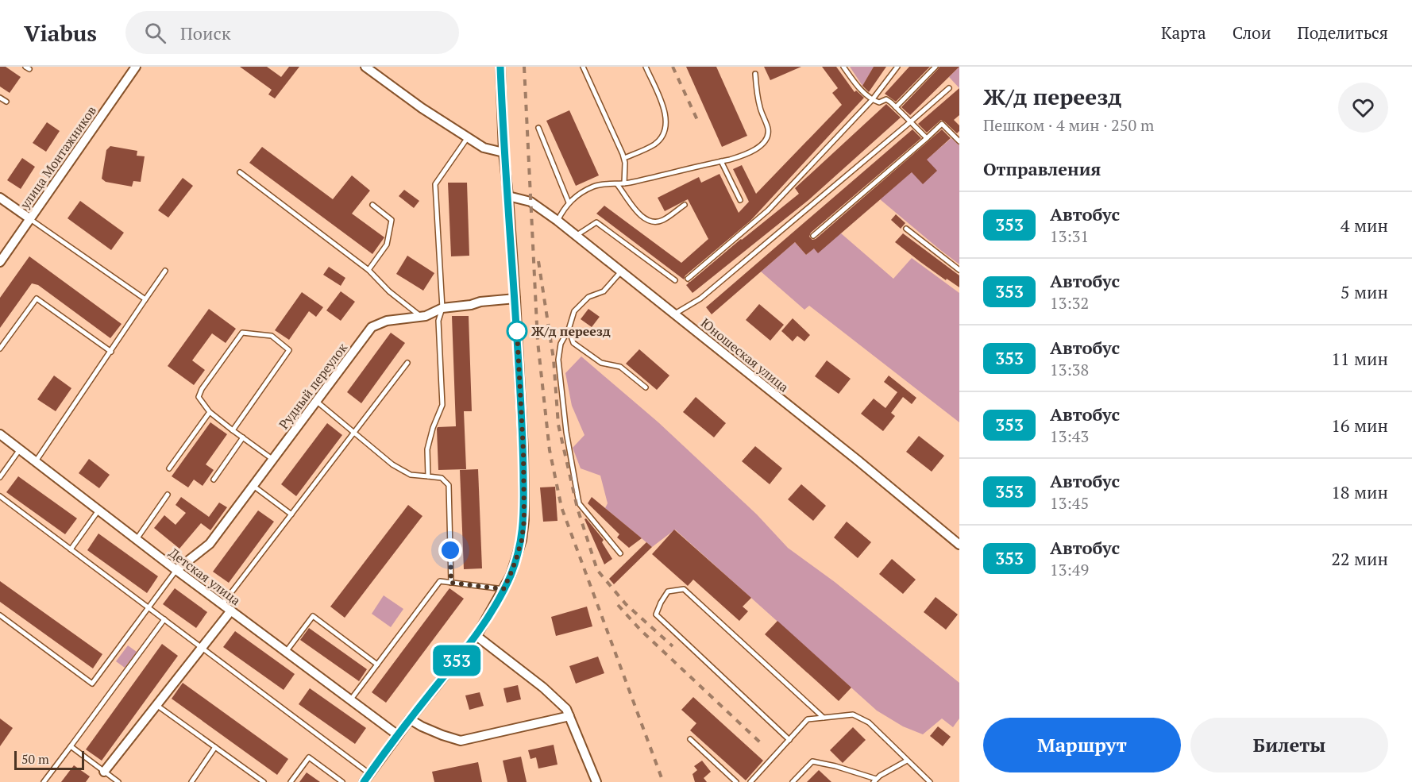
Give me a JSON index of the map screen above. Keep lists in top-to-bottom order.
{
  "streets": {
    "street": [
      "улица Монтажников",
      "Юношеская улица",
      "Рудный переулок",
      "Детская улица"
    ]
  },
  "crossings": [
    ["Рудный переулок", "Детская улица"]
  ],
  "places": ["Ж/д переезд"],
  "lines": ["bus line 353"],
  "scale_bar": "50 m",
  "page": {
    "header": "Viabus",
    "search": "Поиск",
    "nav": ["Карта", "Слои", "Поделиться"],
    "on_map": "353",
    "heading": [
      ["Ж/д переезд", "Пешком · 4 мин · 250 m"],
      "Отправления"
    ],
    "list": [
      {
        "mark": "353",
        "name": "Автобус",
        "note": "13:31",
        "value": "4 мин"
      },
      {
        "mark": "353",
        "name": "Автобус",
        "note": "13:32",
        "value": "5 мин"
      },
      {
        "mark": "353",
        "name": "Автобус",
        "note": "13:38",
        "value": "11 мин"
      },
      {
        "mark": "353",
        "name": "Автобус",
        "note": "13:43",
        "value": "16 мин"
      },
      {
        "mark": "353",
        "name": "Автобус",
        "note": "13:45",
        "value": "18 мин"
      },
      {
        "mark": "353",
        "name": "Автобус",
        "note": "13:49",
        "value": "22 мин"
      }
    ],
    "buttons": ["Маршрут", "Билеты"],
    "scale": "50 m"
  }
}
